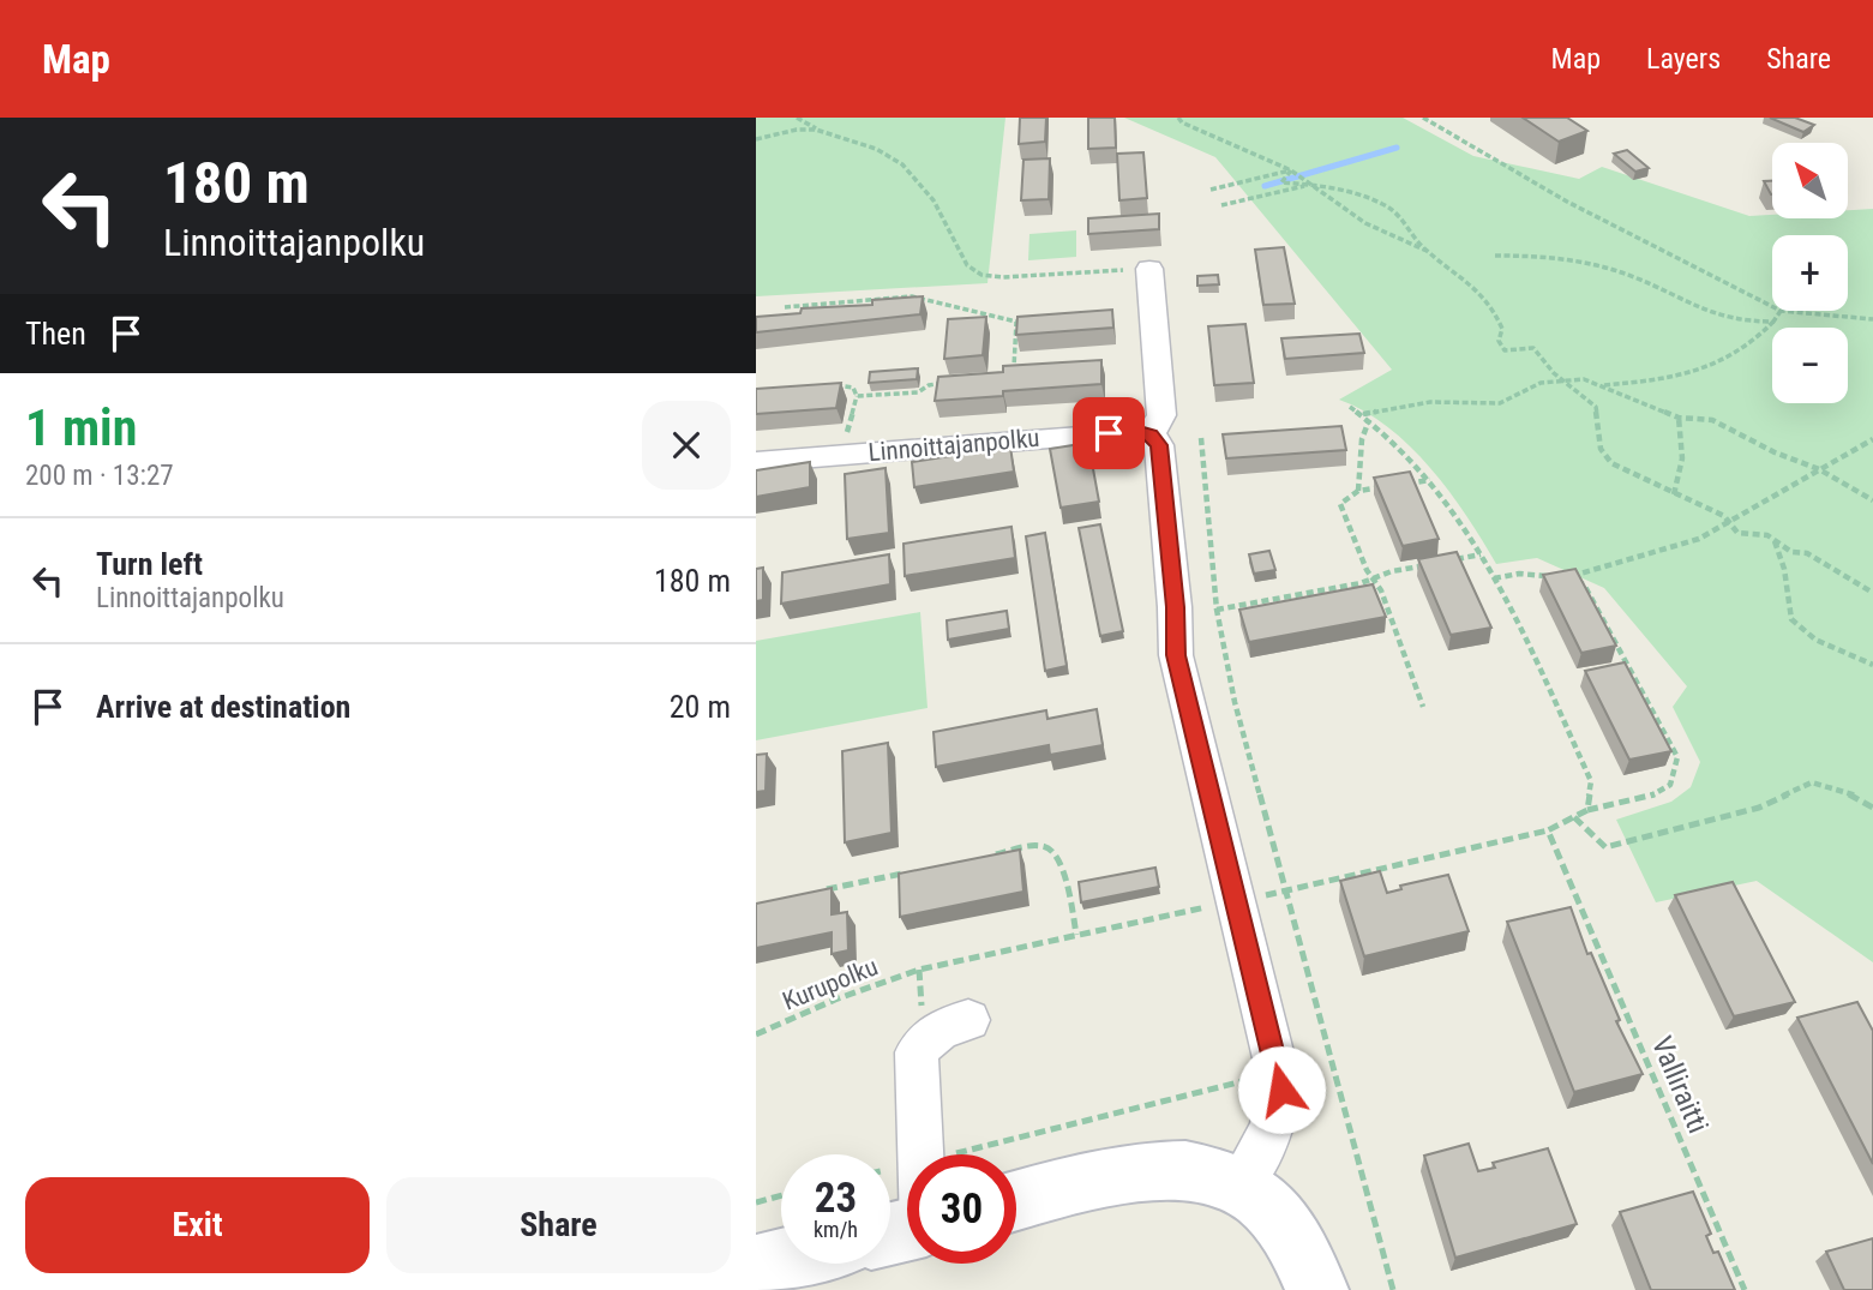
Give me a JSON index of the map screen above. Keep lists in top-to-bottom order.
{
  "streets": {
    "street": ["Linnoittajanpolku"],
    "path": ["Kurupolku", "Valliraitti"]
  },
  "north": "top left",
  "page": {
    "header": "Map",
    "nav": ["Map", "Layers", "Share"],
    "turn": ["180 m", "Linnoittajanpolku"],
    "map_buttons": ["+", "−"],
    "then": "Then",
    "heading": ["1 min", "200 m · 13:27"],
    "list": [
      {
        "name": "Turn left",
        "note": "Linnoittajanpolku",
        "value": "180 m"
      },
      {
        "name": "Arrive at destination",
        "value": "20 m"
      }
    ],
    "speed": "23 km/h",
    "limit": "30",
    "buttons": ["Exit", "Share"]
  }
}
